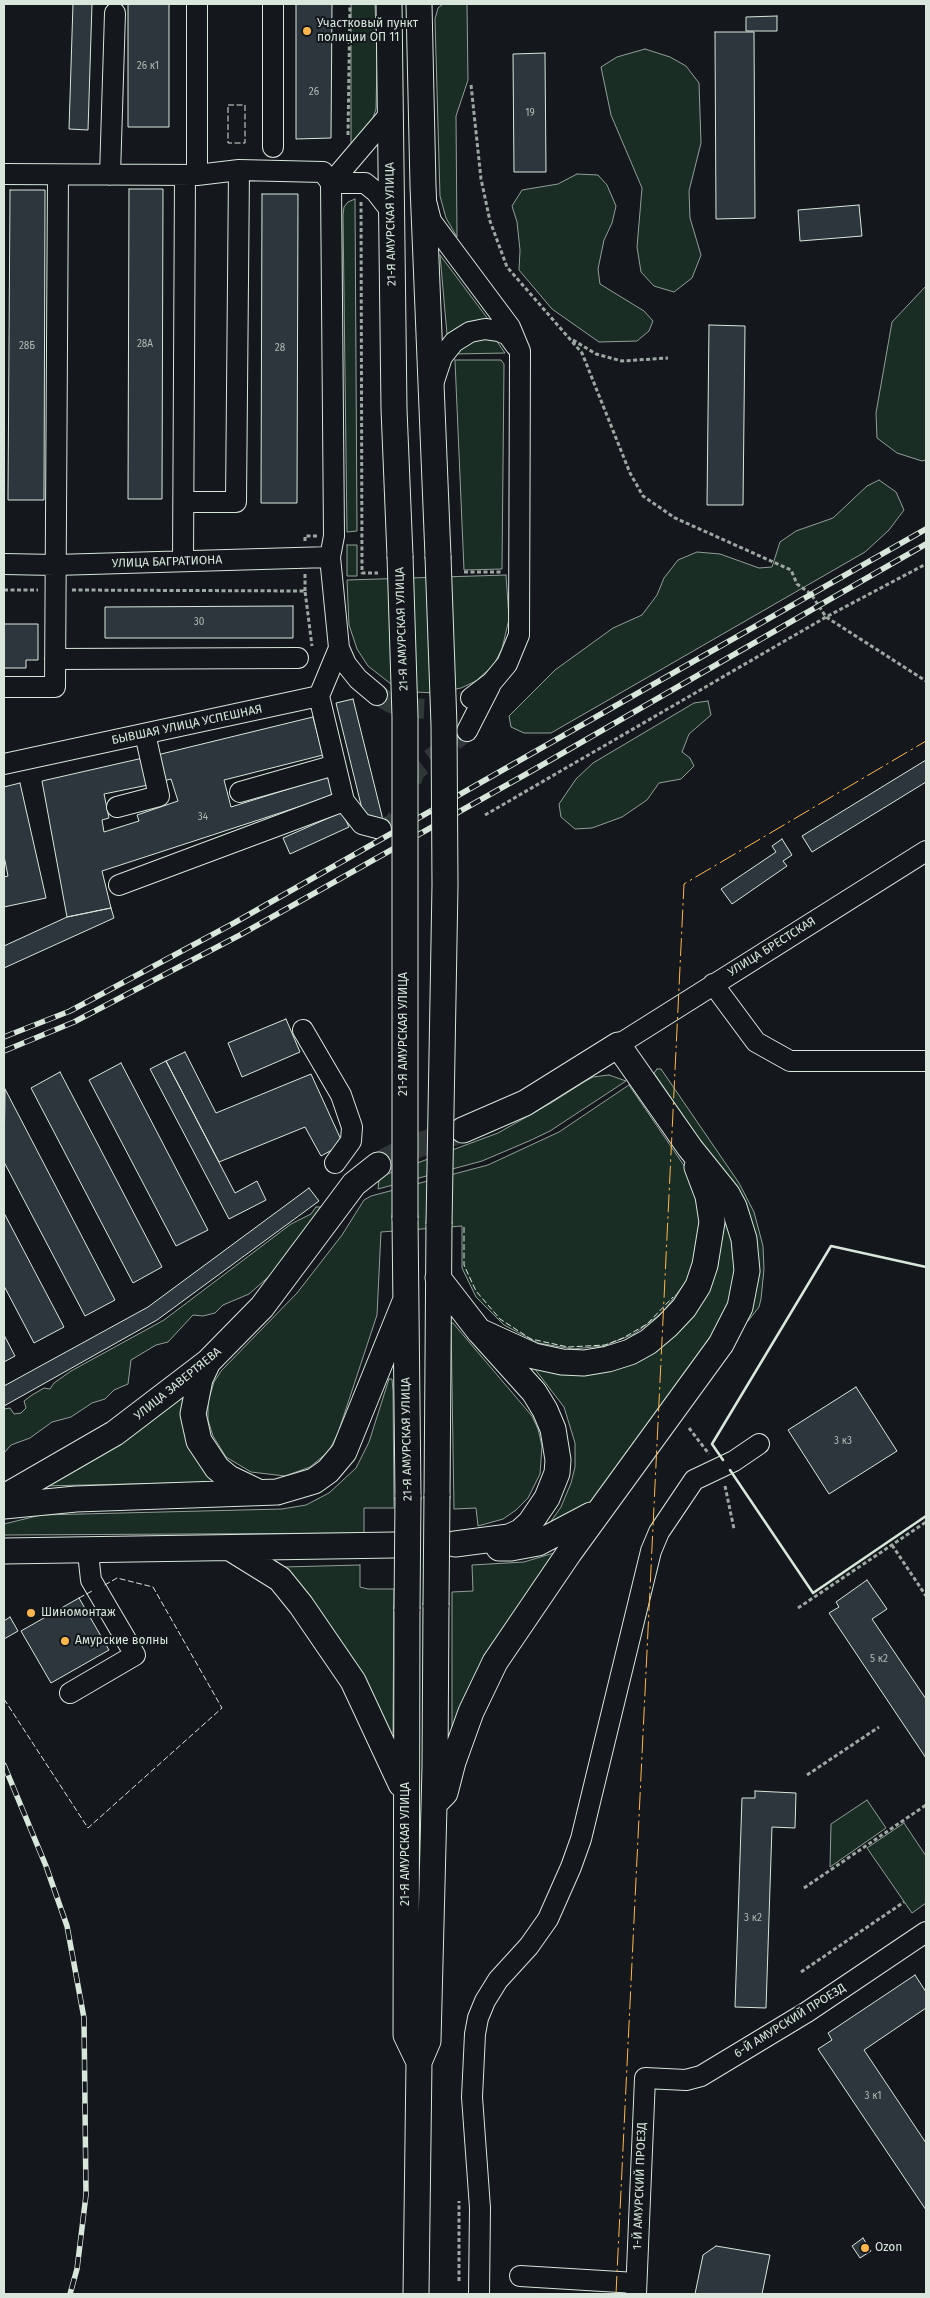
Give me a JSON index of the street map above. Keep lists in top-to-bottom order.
{
  "streets": {
    "main road": ["21-Я АМУРСКАЯ УЛИЦА", "УЛИЦА ЗАВЕРТЯЕВА"],
    "street": [
      "УЛИЦА БАГРАТИОНА",
      "БЫВШАЯ УЛИЦА УСПЕШНАЯ",
      "УЛИЦА БРЕСТСКАЯ",
      "6-Й АМУРСКИЙ ПРОЕЗД",
      "1-Й АМУРСКИЙ ПРОЕЗД"
    ]
  },
  "crossings": [
    ["6-Й АМУРСКИЙ ПРОЕЗД", "1-Й АМУРСКИЙ ПРОЕЗД"]
  ],
  "places": [
    "Участковый пункт полиции ОП 11",
    "Шиномонтаж",
    "Амурские волны",
    "Ozon"
  ],
  "house_numbers": [
    "26 к1",
    "26",
    "19",
    "28А",
    "28Б",
    "28",
    "30",
    "34",
    "3 к3",
    "5 к2",
    "3 к2",
    "3 к1"
  ]
}
